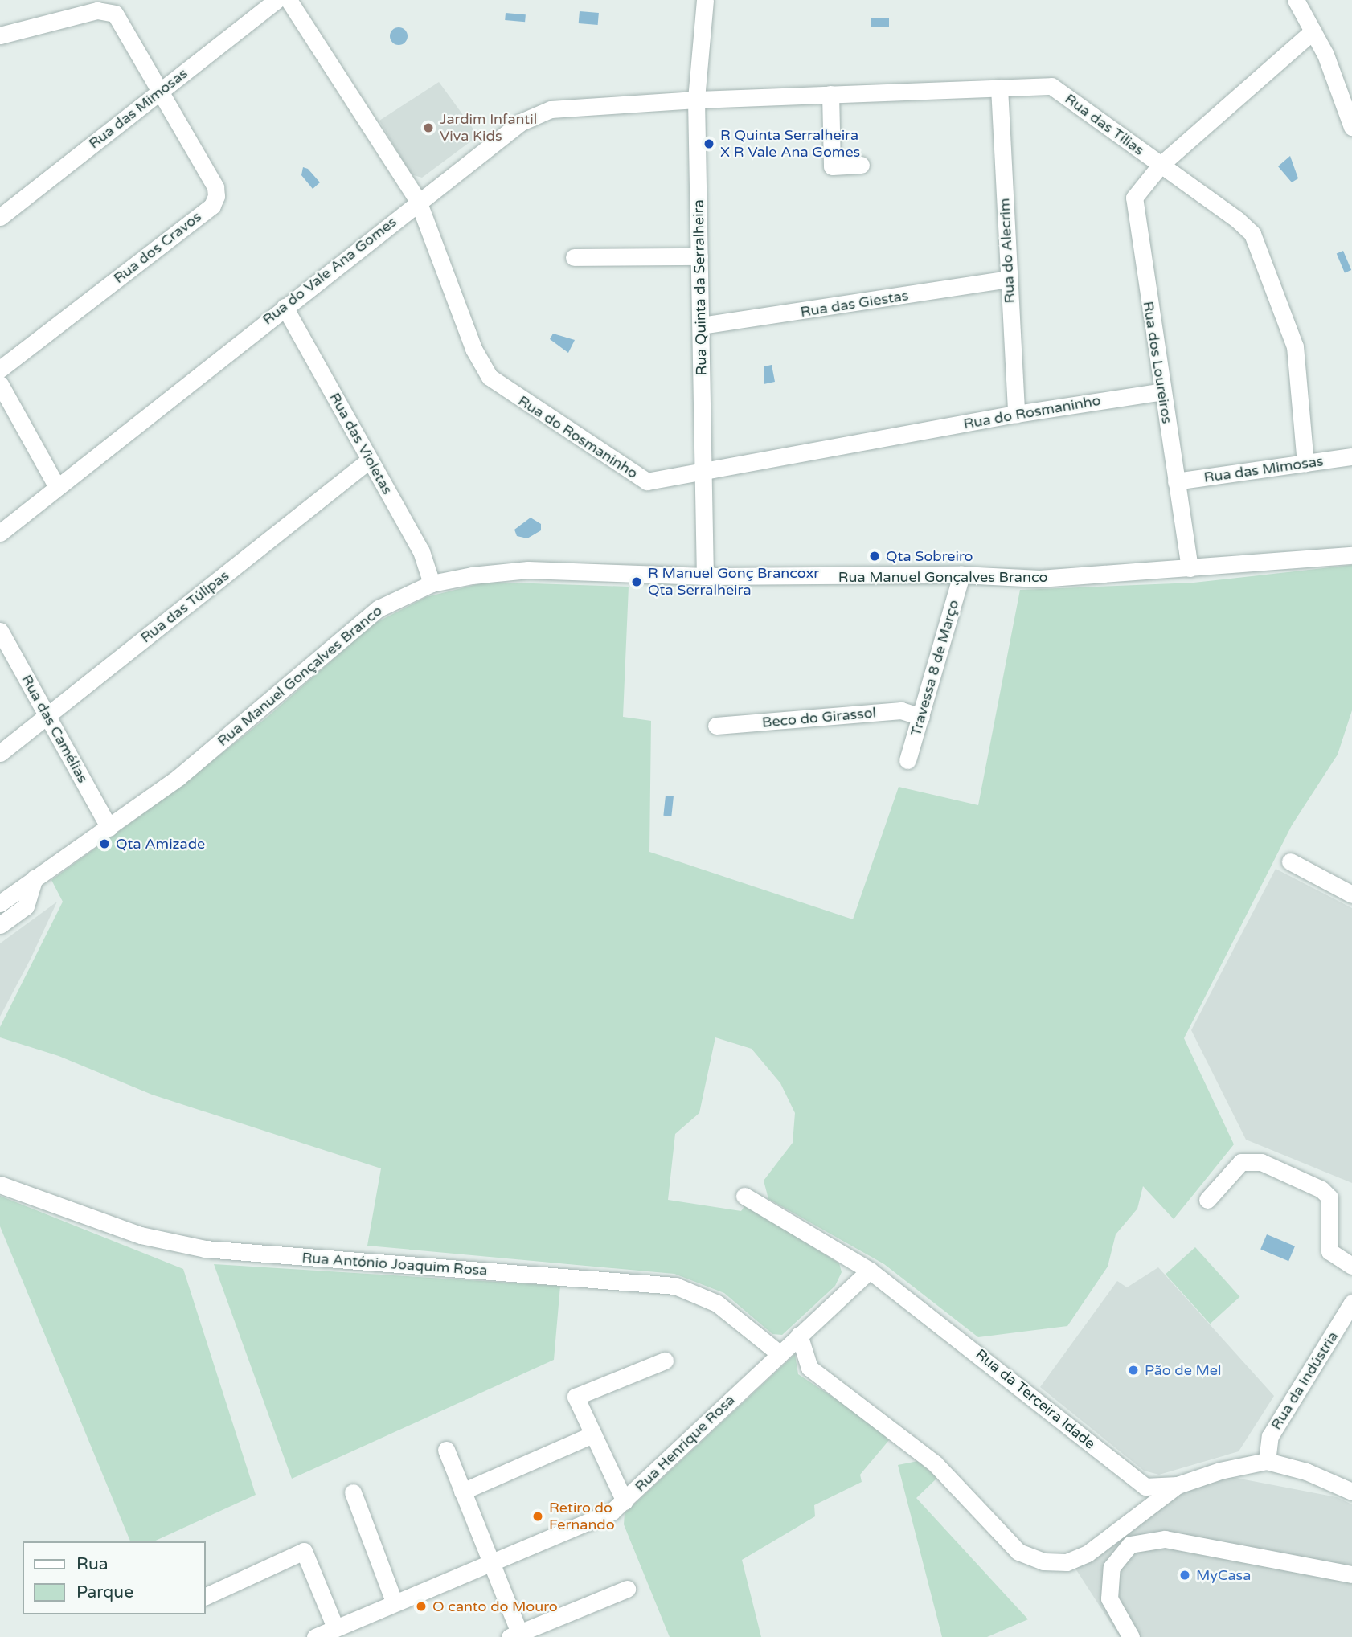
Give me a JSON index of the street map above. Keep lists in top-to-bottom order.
{
  "streets": {
    "street": [
      "Rua das Mimosas",
      "Rua das Tílias",
      "Rua dos Cravos",
      "Rua do Alecrim",
      "Rua do Vale Ana Gomes",
      "Rua Quinta da Serralheira",
      "Rua das Giestas",
      "Rua dos Loureiros",
      "Rua do Rosmaninho",
      "Rua das Violetas",
      "Rua Manuel Gonçalves Branco",
      "Rua das Túlipas",
      "Travessa 8 de Março",
      "Beco do Girassol",
      "Rua das Camélias",
      "Rua António Joaquim Rosa",
      "Rua da Indústria",
      "Rua da Terceira Idade",
      "Rua Henrique Rosa"
    ]
  },
  "crossings": [
    ["Rua das Mimosas", "Rua das Tílias"],
    ["Rua das Mimosas", "Rua dos Cravos"],
    ["Rua das Mimosas", "Rua dos Loureiros"],
    ["Rua das Tílias", "Rua do Alecrim"],
    ["Rua das Tílias", "Rua do Vale Ana Gomes"],
    ["Rua das Tílias", "Rua Quinta da Serralheira"],
    ["Rua das Tílias", "Rua dos Loureiros"],
    ["Rua do Alecrim", "Rua das Giestas"],
    ["Rua do Alecrim", "Rua do Rosmaninho"],
    ["Rua do Vale Ana Gomes", "Rua Quinta da Serralheira"],
    ["Rua do Vale Ana Gomes", "Rua do Rosmaninho"],
    ["Rua do Vale Ana Gomes", "Rua das Violetas"],
    ["Rua Quinta da Serralheira", "Rua das Giestas"],
    ["Rua Quinta da Serralheira", "Rua do Rosmaninho"],
    ["Rua Quinta da Serralheira", "Rua Manuel Gonçalves Branco"],
    ["Rua dos Loureiros", "Rua do Rosmaninho"],
    ["Rua dos Loureiros", "Rua Manuel Gonçalves Branco"],
    ["Rua das Violetas", "Rua Manuel Gonçalves Branco"],
    ["Rua das Violetas", "Rua das Túlipas"],
    ["Rua Manuel Gonçalves Branco", "Travessa 8 de Março"],
    ["Rua Manuel Gonçalves Branco", "Rua das Camélias"],
    ["Rua das Túlipas", "Rua das Camélias"],
    ["Travessa 8 de Março", "Beco do Girassol"],
    ["Rua António Joaquim Rosa", "Rua Henrique Rosa"],
    ["Rua da Indústria", "Rua da Terceira Idade"],
    ["Rua da Terceira Idade", "Rua Henrique Rosa"]
  ],
  "places": [
    "Jardim Infantil Viva Kids",
    "R Quinta Serralheira X R Vale Ana Gomes",
    "Qta Sobreiro",
    "R Manuel Gonç Brancoxr Qta Serralheira",
    "Qta Amizade",
    "Pão de Mel",
    "Retiro do Fernando",
    "MyCasa",
    "O canto do Mouro"
  ],
  "legend": ["Rua", "Parque"]
}
